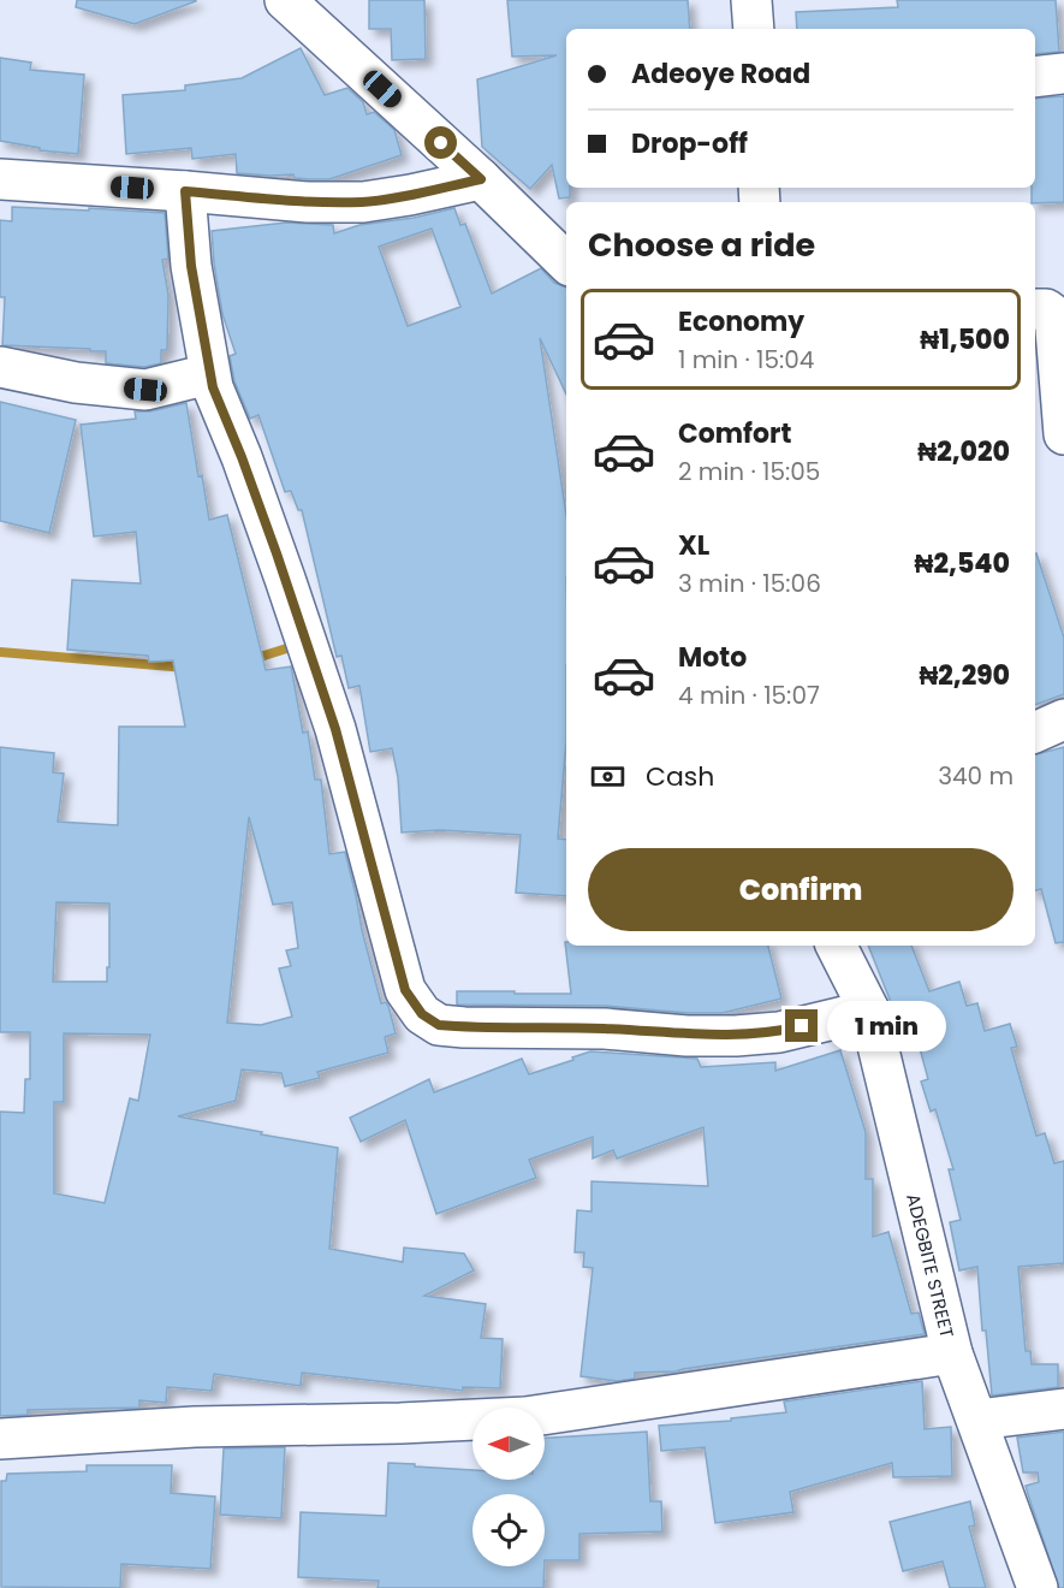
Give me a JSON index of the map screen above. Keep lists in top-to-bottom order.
{
  "streets": {
    "street": ["ADEGBITE STREET"]
  },
  "north": "left",
  "page": {
    "banner": ["Adeoye Road", "Drop-off"],
    "heading": "Choose a ride",
    "list": [
      {
        "name": "Economy",
        "note": "1 min · 15:04",
        "value": "₦1,500"
      },
      {
        "name": "Comfort",
        "note": "2 min · 15:05",
        "value": "₦2,020"
      },
      {
        "name": "XL",
        "note": "3 min · 15:06",
        "value": "₦2,540"
      },
      {
        "name": "Moto",
        "note": "4 min · 15:07",
        "value": "₦2,290"
      }
    ],
    "pay": ["Cash", "340 m"],
    "buttons": "Confirm",
    "bubble": "1 min"
  }
}
